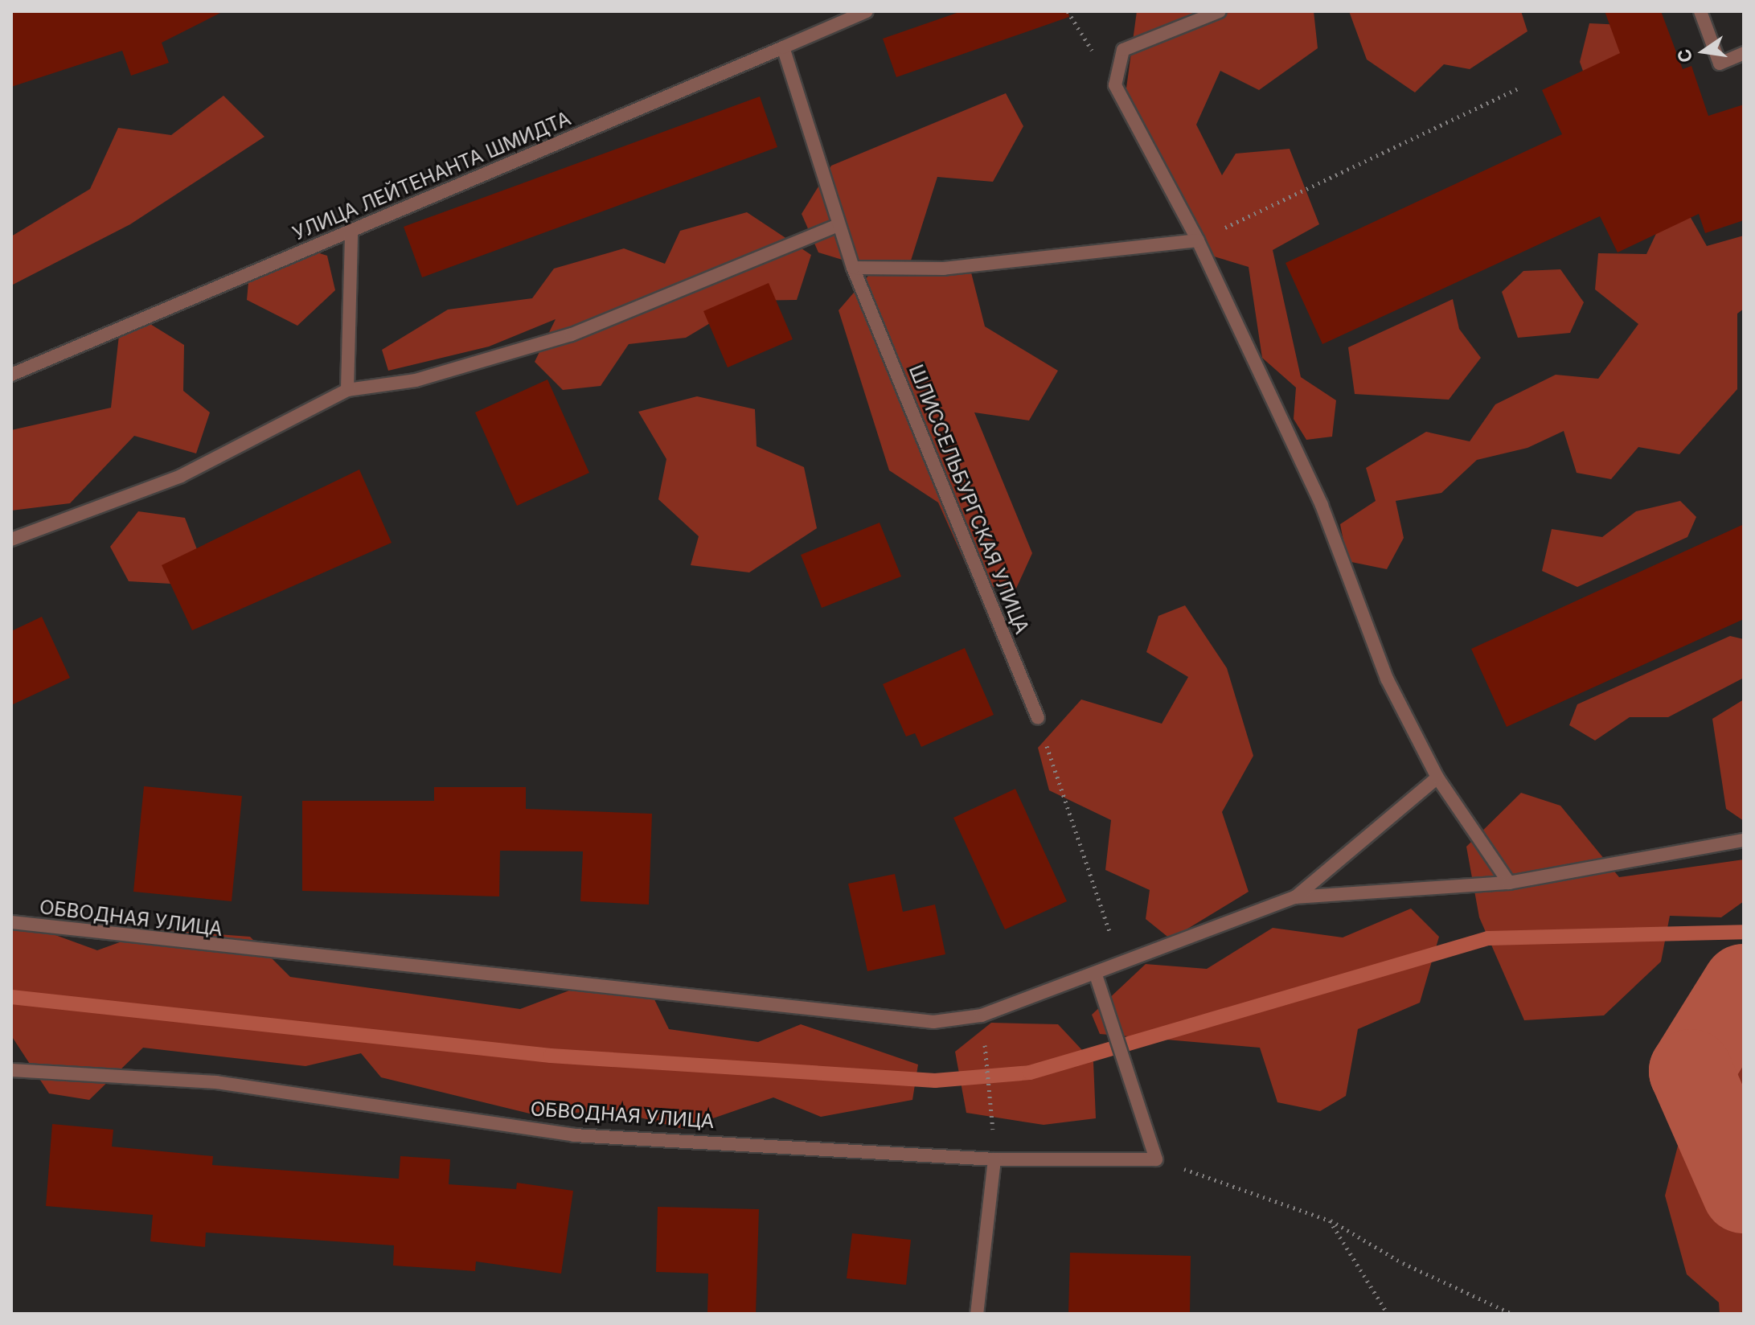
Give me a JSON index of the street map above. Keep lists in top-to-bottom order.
{
  "streets": {
    "street": ["УЛИЦА ЛЕЙТЕНАНТА ШМИДТА", "ШЛИССЕЛЬБУРГСКАЯ УЛИЦА", "ОБВОДНАЯ УЛИЦА"]
  },
  "crossings": [
    ["УЛИЦА ЛЕЙТЕНАНТА ШМИДТА", "ШЛИССЕЛЬБУРГСКАЯ УЛИЦА"]
  ],
  "north": "left"
}
